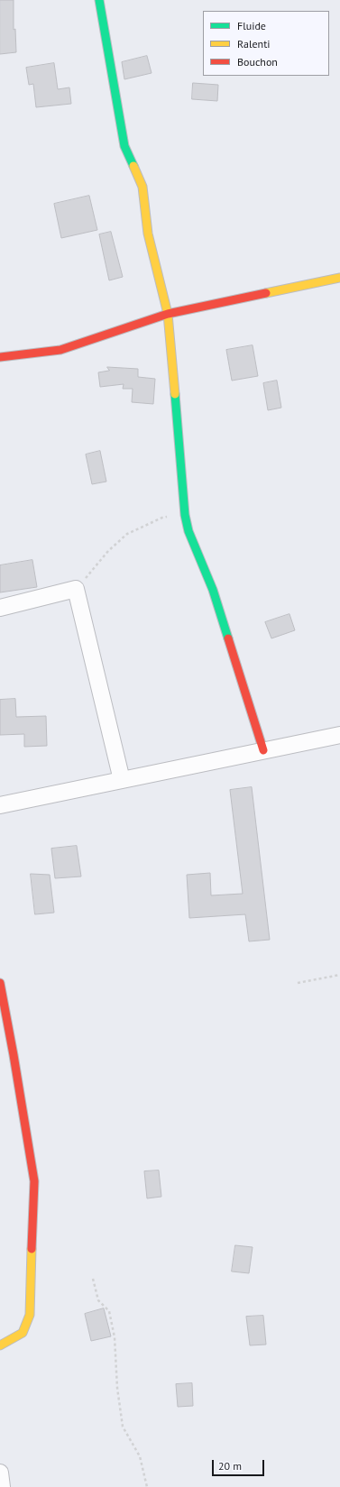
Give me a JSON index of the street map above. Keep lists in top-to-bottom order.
{
  "legend": ["Fluide", "Ralenti", "Bouchon"],
  "scale_bar": "20 m"
}
